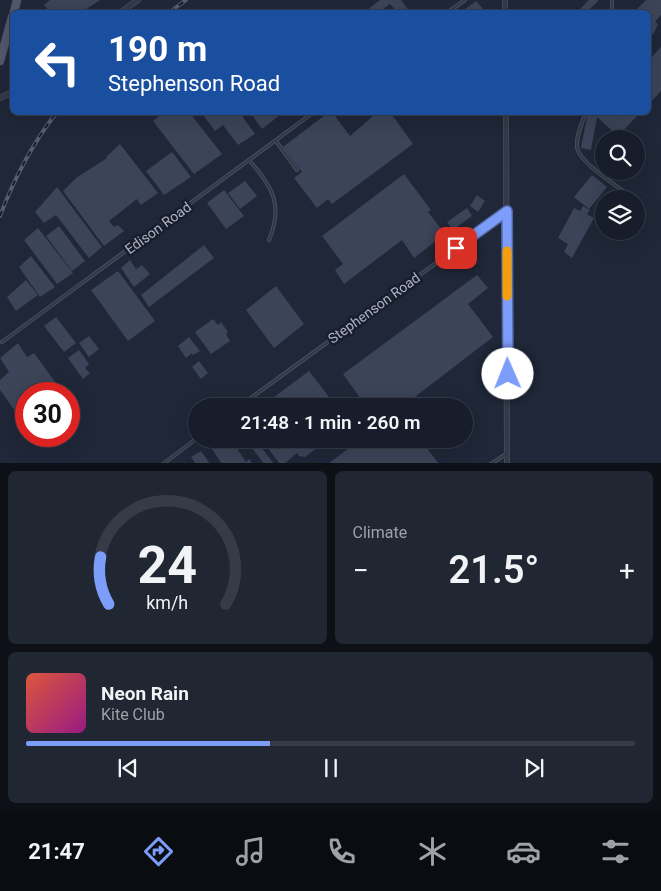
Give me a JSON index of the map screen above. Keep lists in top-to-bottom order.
{
  "streets": {
    "lane": ["Edison Road", "Stephenson Road"]
  },
  "page": {
    "turn": ["190 m", "Stephenson Road"],
    "limit": "30",
    "trip": "21:48 · 1 min · 260 m",
    "tile": "Climate",
    "heat": ["−", "21.5°", "+"],
    "song": ["Neon Rain", "Kite Club"],
    "tabs": "21:47",
    "gauge": ["24", "km/h"]
  }
}
